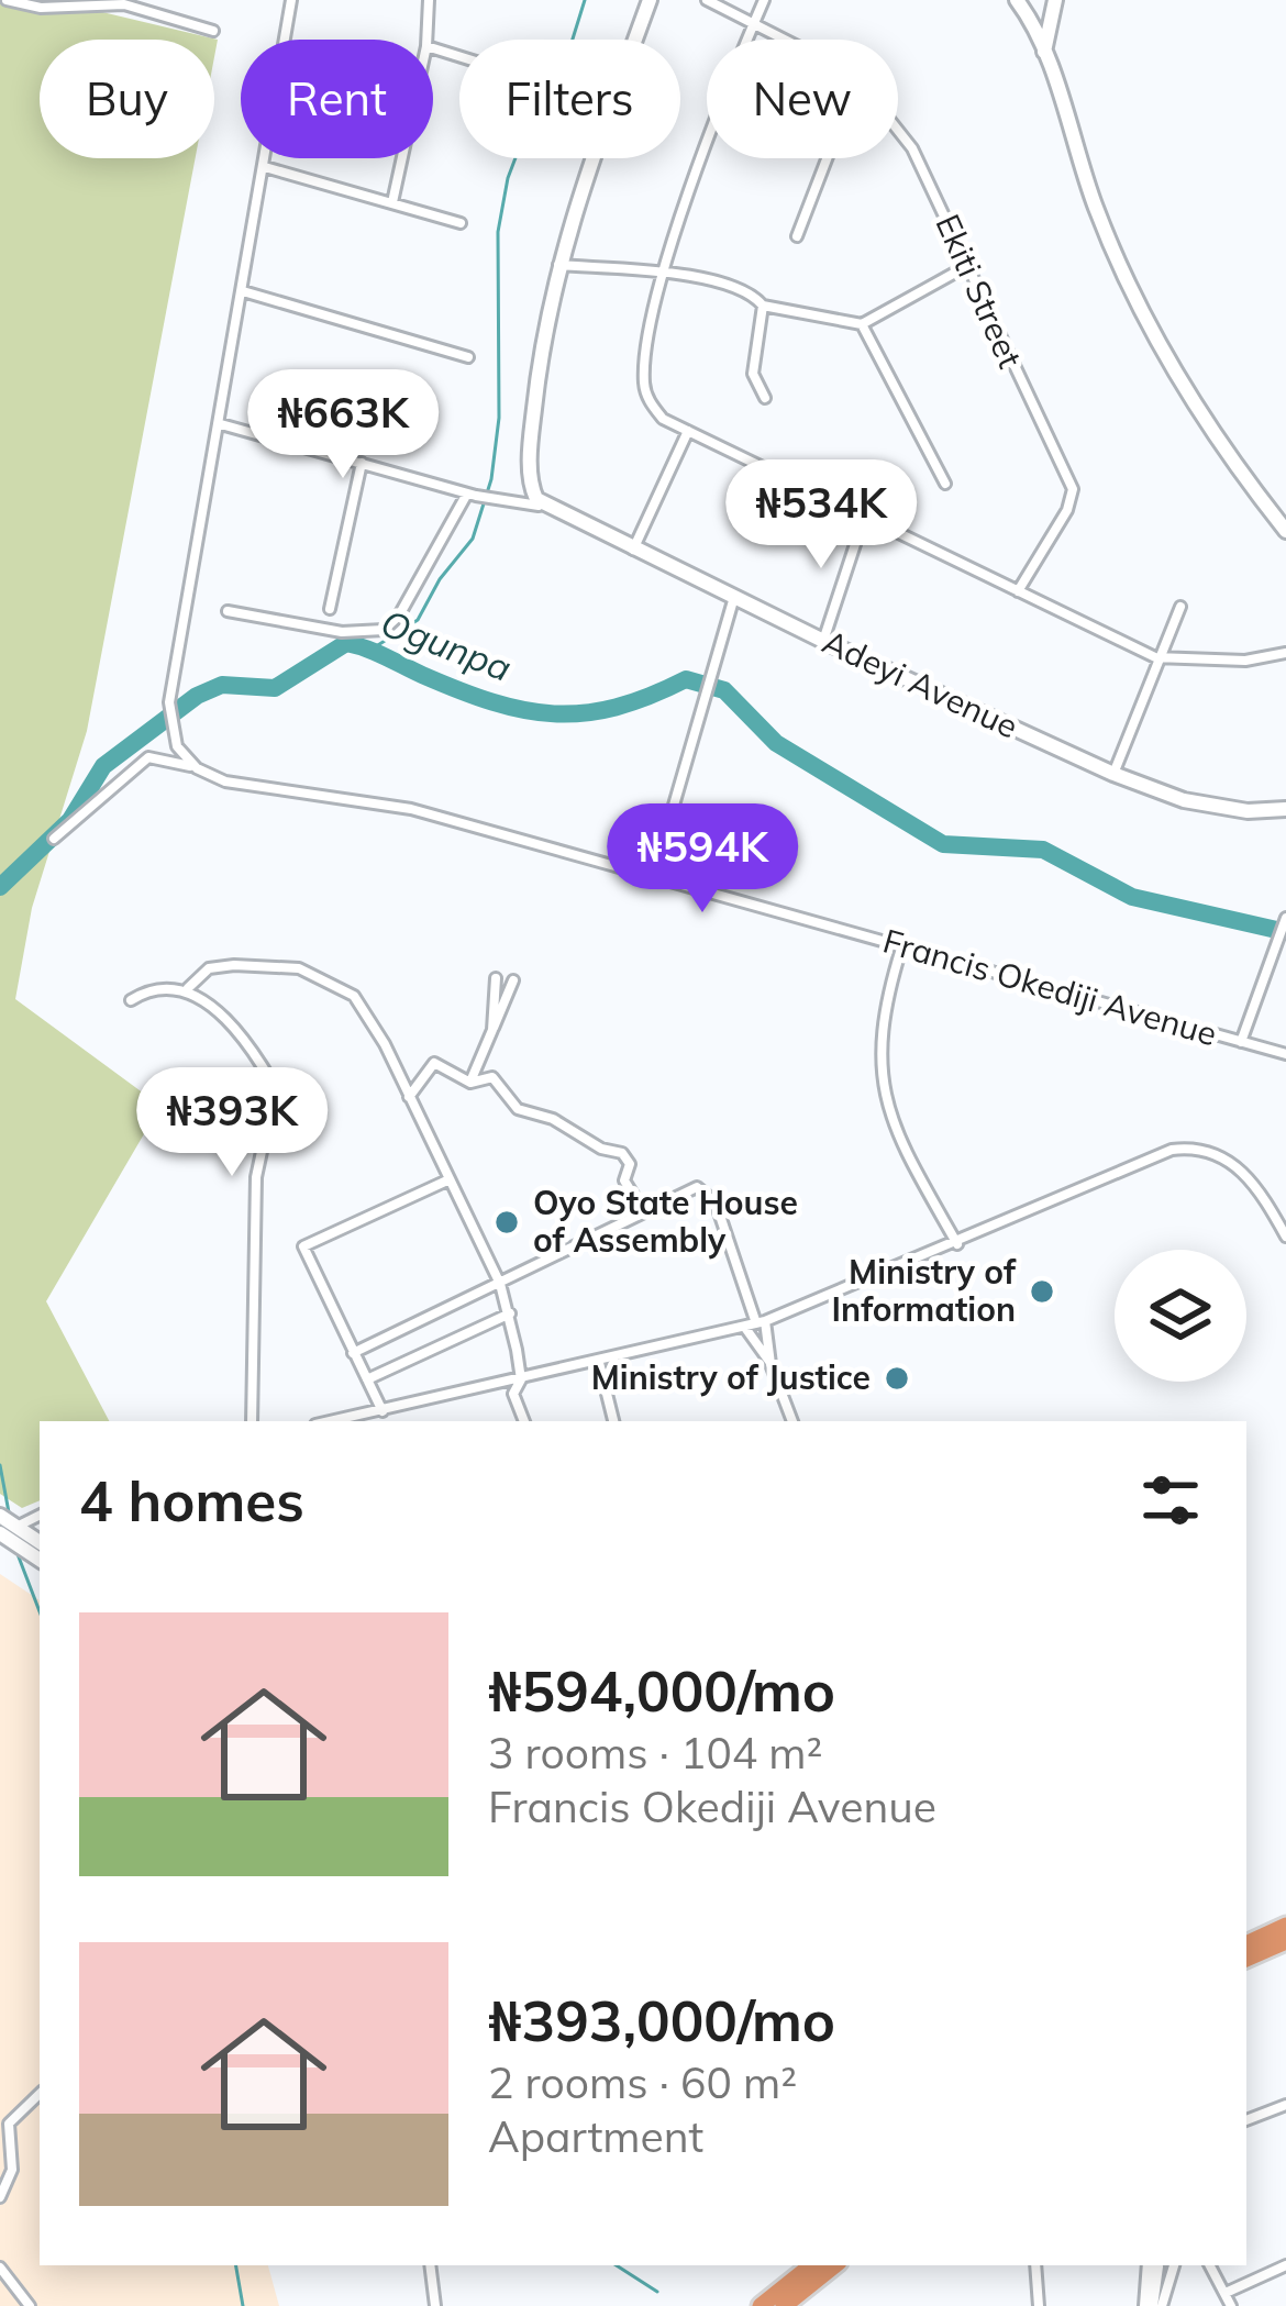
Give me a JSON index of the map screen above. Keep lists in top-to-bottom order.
{
  "streets": {
    "street": ["Ekiti Street", "Adeyi Avenue", "Francis Okediji Avenue"]
  },
  "water": ["Ogunpa"],
  "places": ["Oyo State House of Assembly", "Ministry of Information", "Ministry of Justice"],
  "page": {
    "chip": [
      "Buy",
      "Rent",
      "Filters",
      "New"
    ],
    "price": [
      "₦663K",
      "₦534K",
      "₦594K",
      "₦393K"
    ],
    "heading": "4 homes",
    "list": [
      {
        "name": "₦594,000/mo",
        "note": "3 rooms · 104 m² · Francis Okediji Avenue"
      },
      {
        "name": "₦393,000/mo",
        "note": "2 rooms · 60 m² · Apartment"
      }
    ]
  }
}
